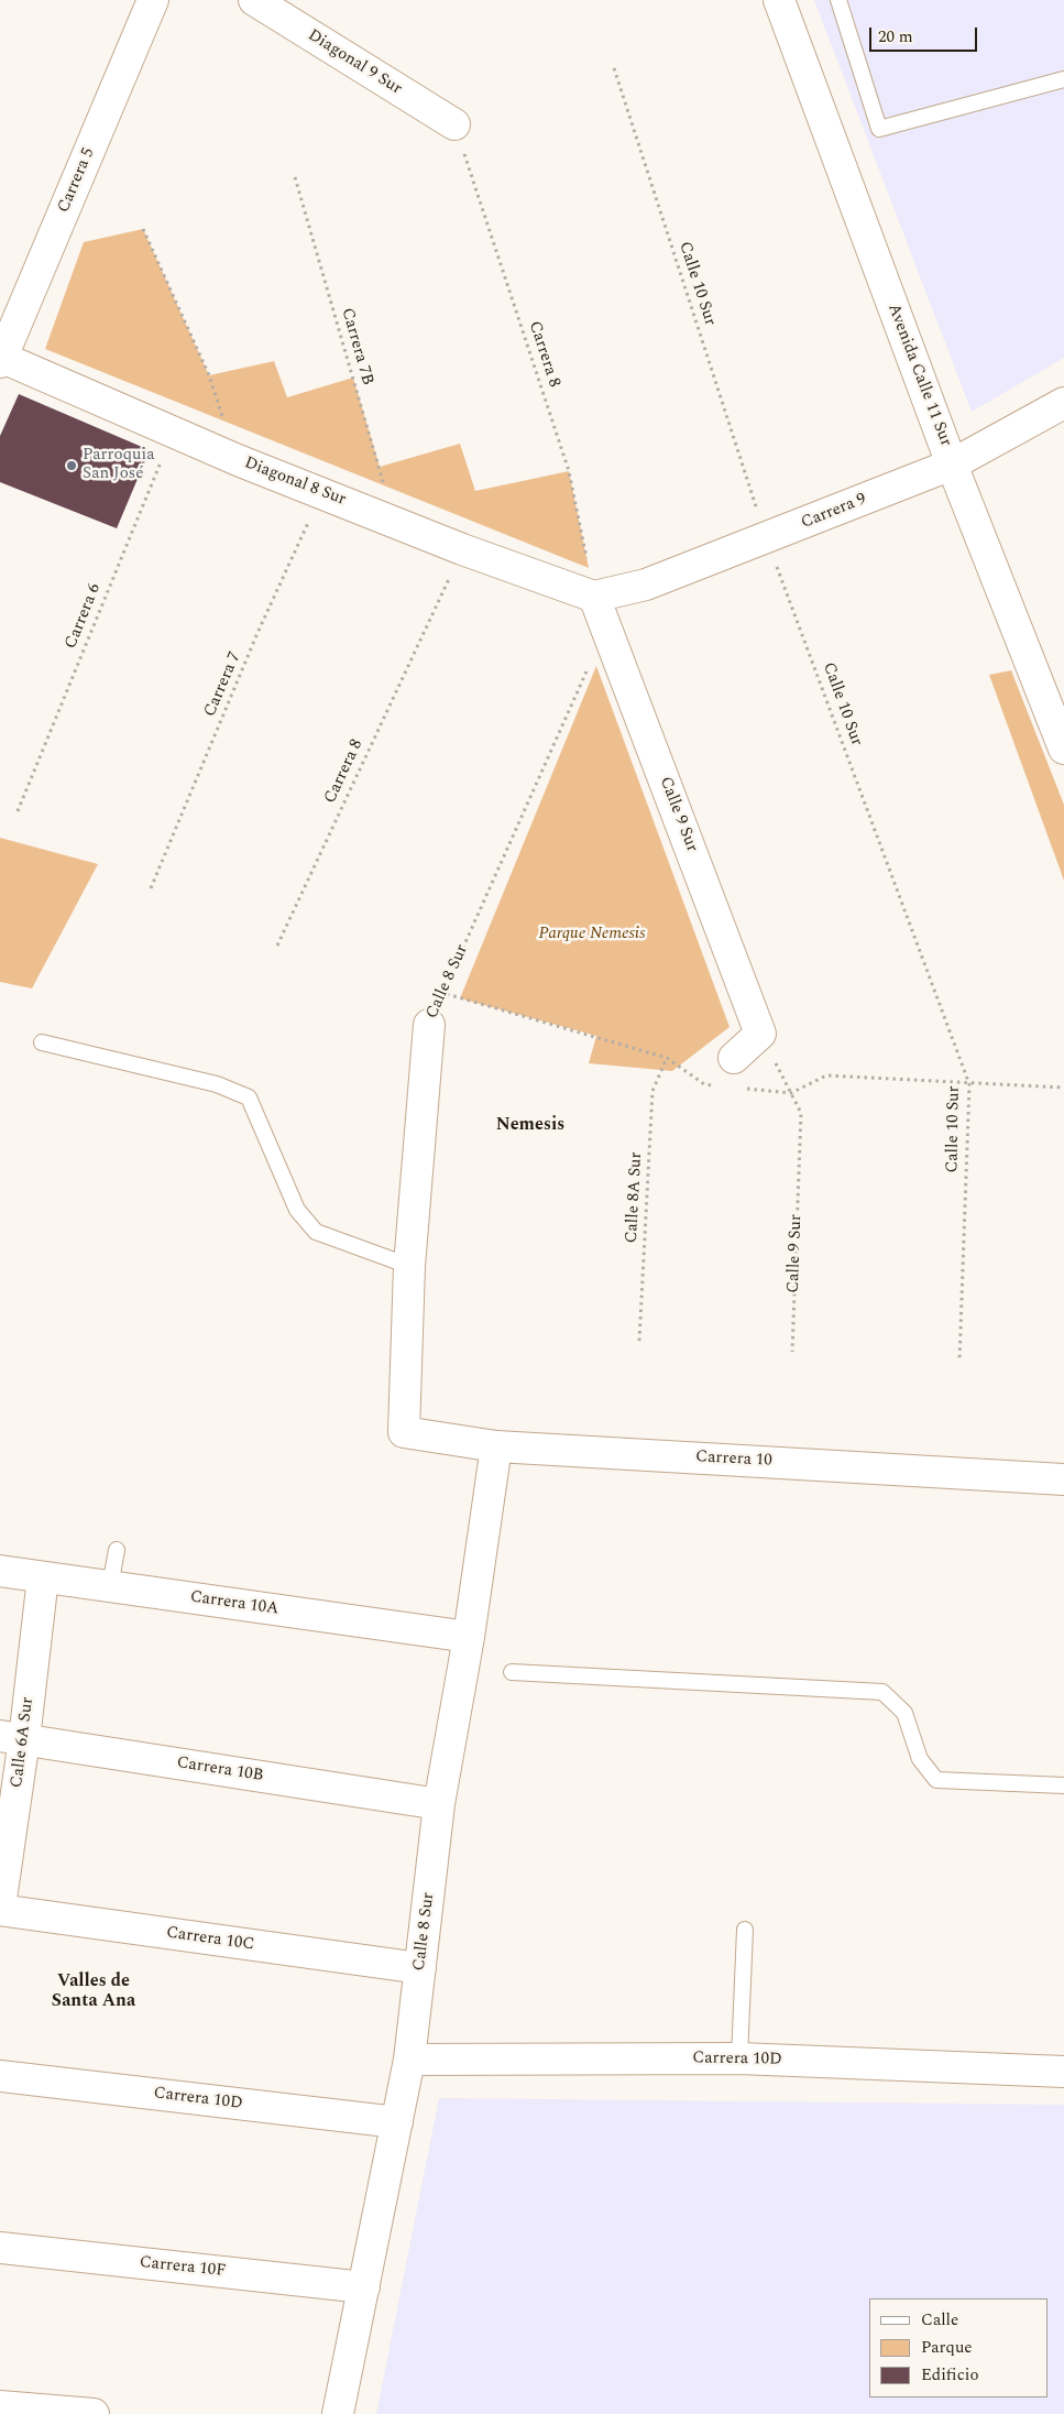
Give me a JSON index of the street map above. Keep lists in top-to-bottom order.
{
  "streets": {
    "street": [
      "Diagonal 9 Sur",
      "Carrera 5",
      "Avenida Calle 11 Sur",
      "Diagonal 8 Sur",
      "Carrera 9",
      "Calle 9 Sur",
      "Calle 8 Sur",
      "Carrera 10",
      "Carrera 10A",
      "Calle 6A Sur",
      "Carrera 10B",
      "Carrera 10C",
      "Carrera 10D",
      "Carrera 10F"
    ],
    "path": [
      "Calle 10 Sur",
      "Carrera 7B",
      "Carrera 8",
      "Carrera 6",
      "Carrera 7",
      "Calle 8A Sur"
    ]
  },
  "crossings": [
    ["Diagonal 9 Sur", "Carrera 8"],
    ["Carrera 5", "Diagonal 8 Sur"],
    ["Calle 10 Sur", "Carrera 9"],
    ["Carrera 7B", "Diagonal 8 Sur"],
    ["Carrera 8", "Diagonal 8 Sur"],
    ["Carrera 8", "Carrera 9"],
    ["Carrera 8", "Calle 9 Sur"],
    ["Avenida Calle 11 Sur", "Carrera 9"],
    ["Diagonal 8 Sur", "Carrera 9"],
    ["Diagonal 8 Sur", "Carrera 6"],
    ["Diagonal 8 Sur", "Carrera 7"],
    ["Diagonal 8 Sur", "Calle 9 Sur"],
    ["Carrera 9", "Calle 9 Sur"],
    ["Calle 9 Sur", "Calle 8 Sur"],
    ["Calle 8 Sur", "Carrera 10"],
    ["Calle 8 Sur", "Carrera 10A"],
    ["Calle 8 Sur", "Carrera 10B"],
    ["Calle 8 Sur", "Carrera 10C"],
    ["Calle 8 Sur", "Carrera 10D"],
    ["Calle 8 Sur", "Carrera 10F"],
    ["Carrera 10A", "Calle 6A Sur"],
    ["Calle 6A Sur", "Carrera 10B"],
    ["Calle 6A Sur", "Carrera 10C"]
  ],
  "districts": ["Nemesis", "Valles de Santa Ana"],
  "parks": ["Parque Nemesis"],
  "places": ["Parroquia San José"],
  "legend": ["Calle", "Parque", "Edificio"],
  "scale_bar": "20 m"
}
